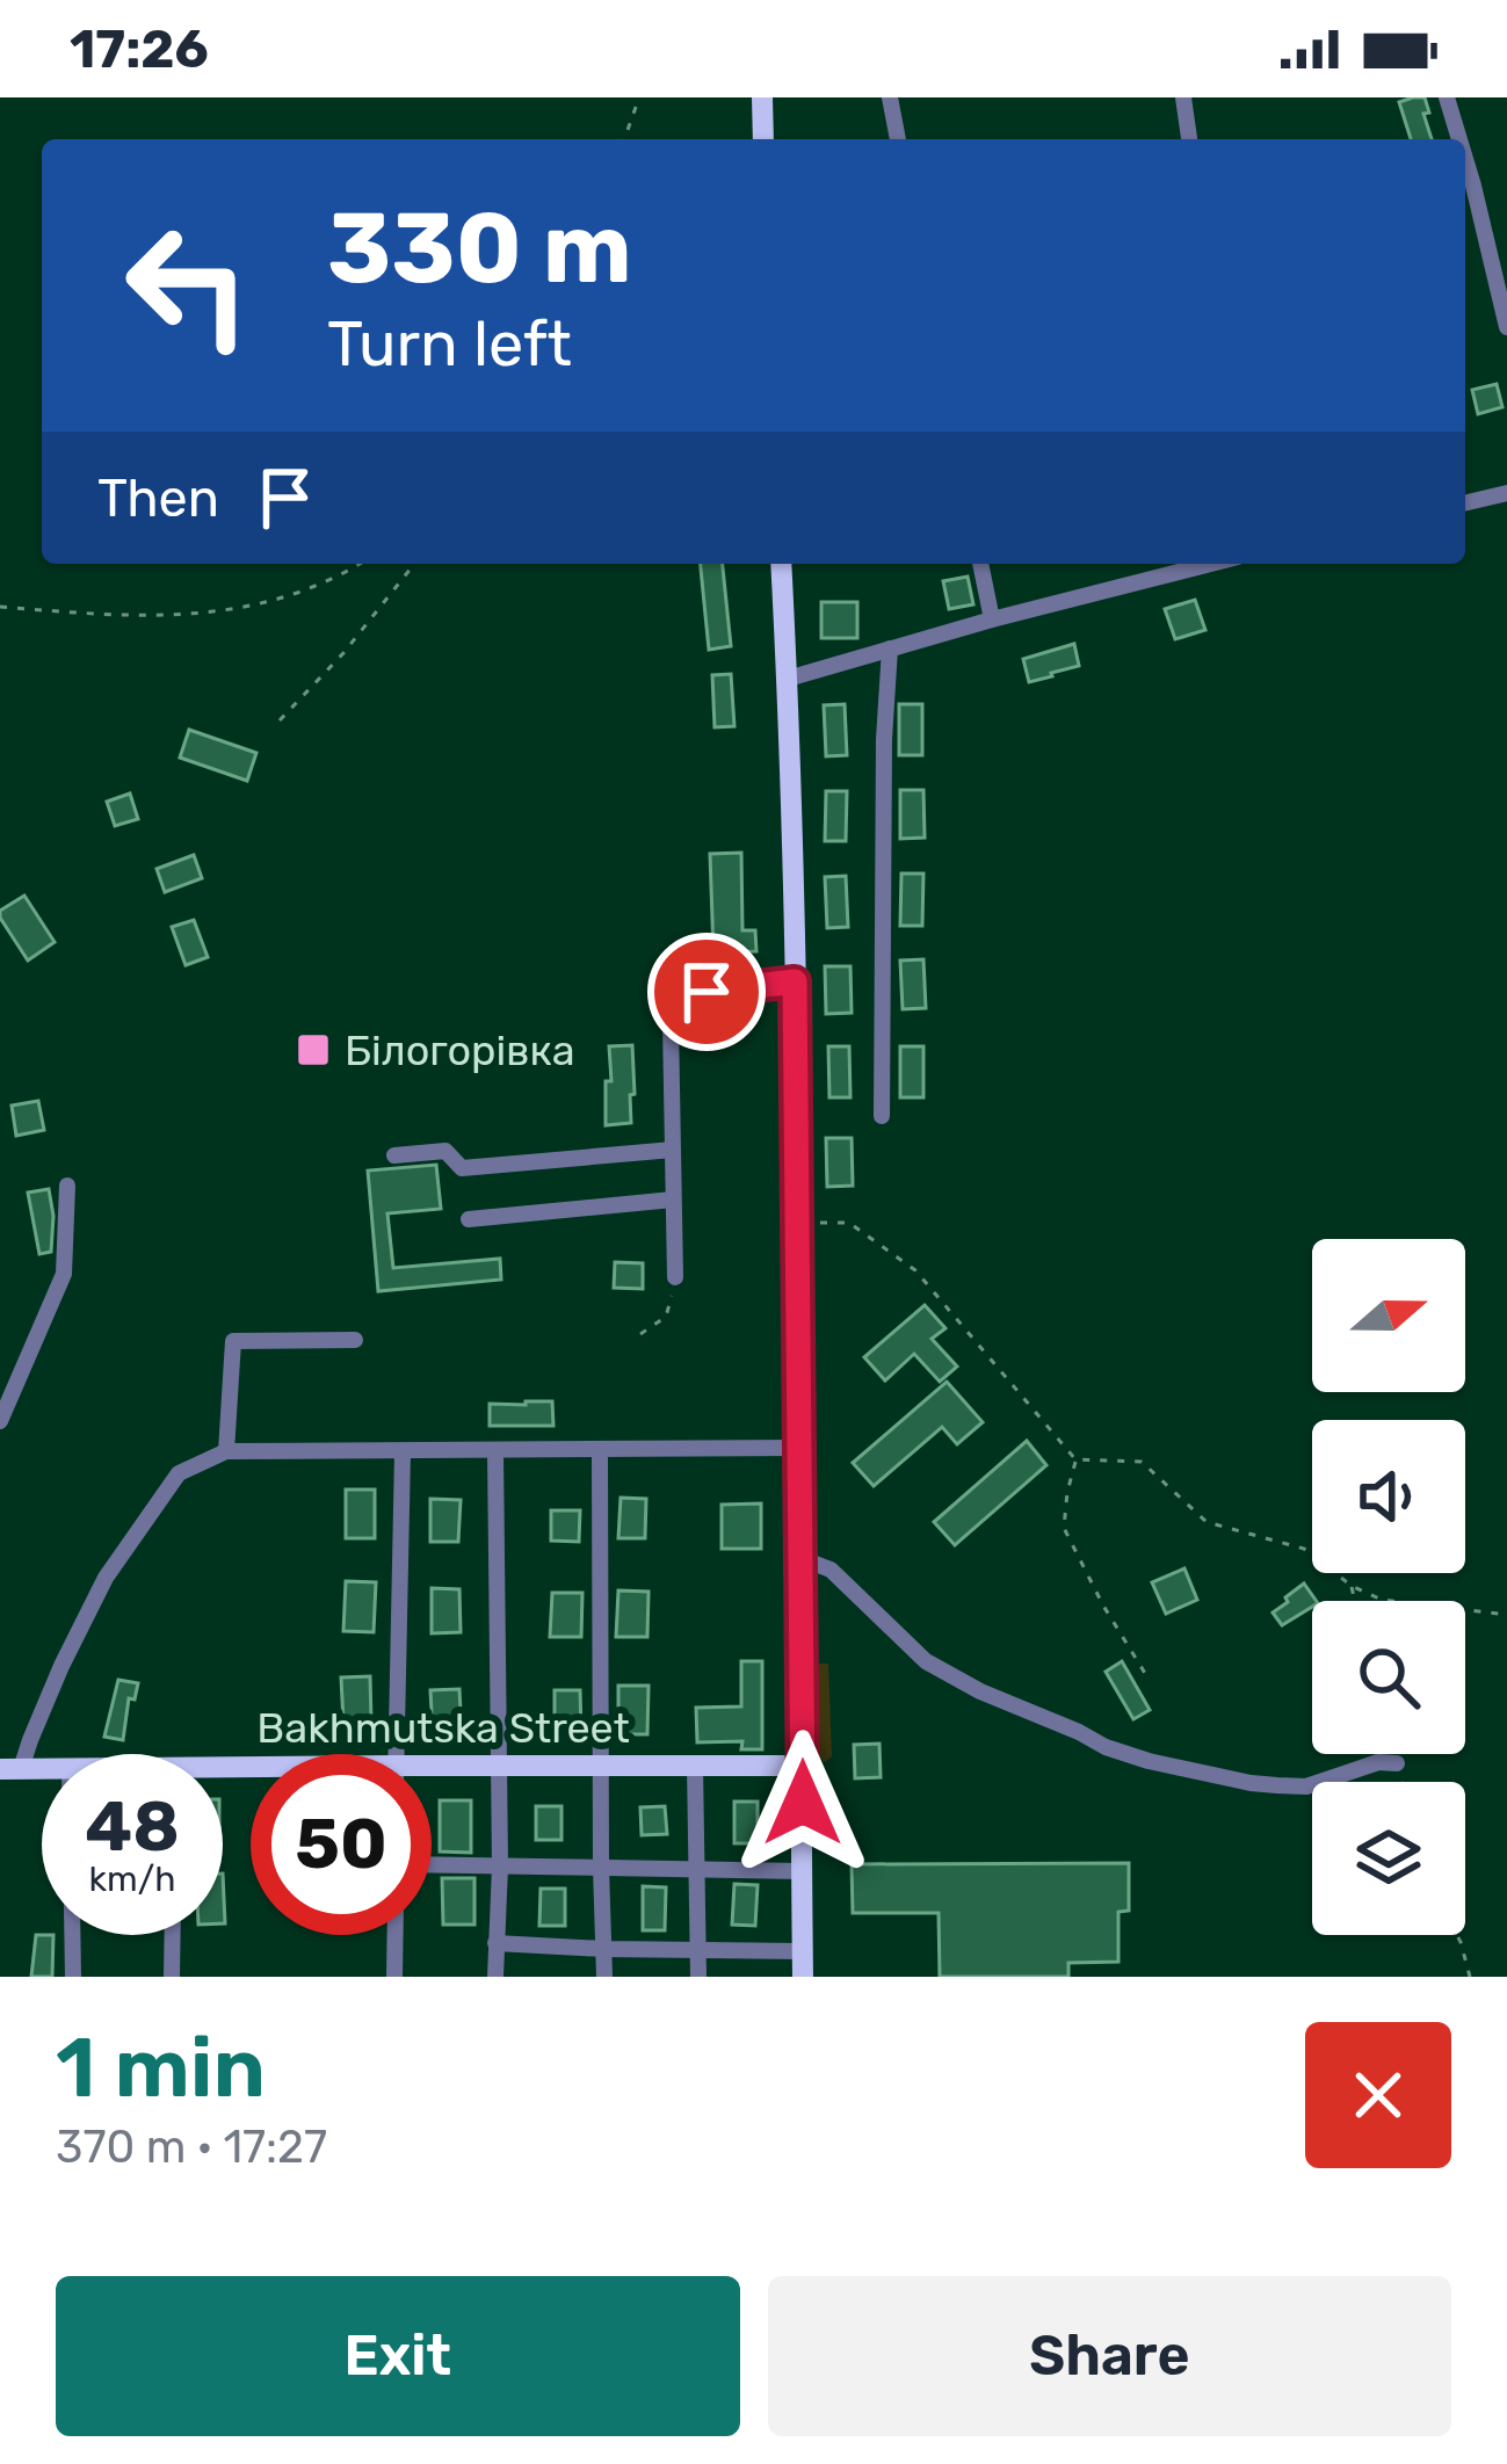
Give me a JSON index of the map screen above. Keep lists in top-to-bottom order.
{
  "streets": {
    "main road": ["Bakhmutska Street"]
  },
  "places": {
    "transit": ["Білогорівка"]
  },
  "north": "right",
  "page": {
    "status": "17:26",
    "turn": ["330 m", "Turn left"],
    "then": "Then",
    "speed": "48 km/h",
    "limit": "50",
    "heading": ["1 min", "370 m · 17:27"],
    "buttons": ["Exit", "Share"]
  }
}
